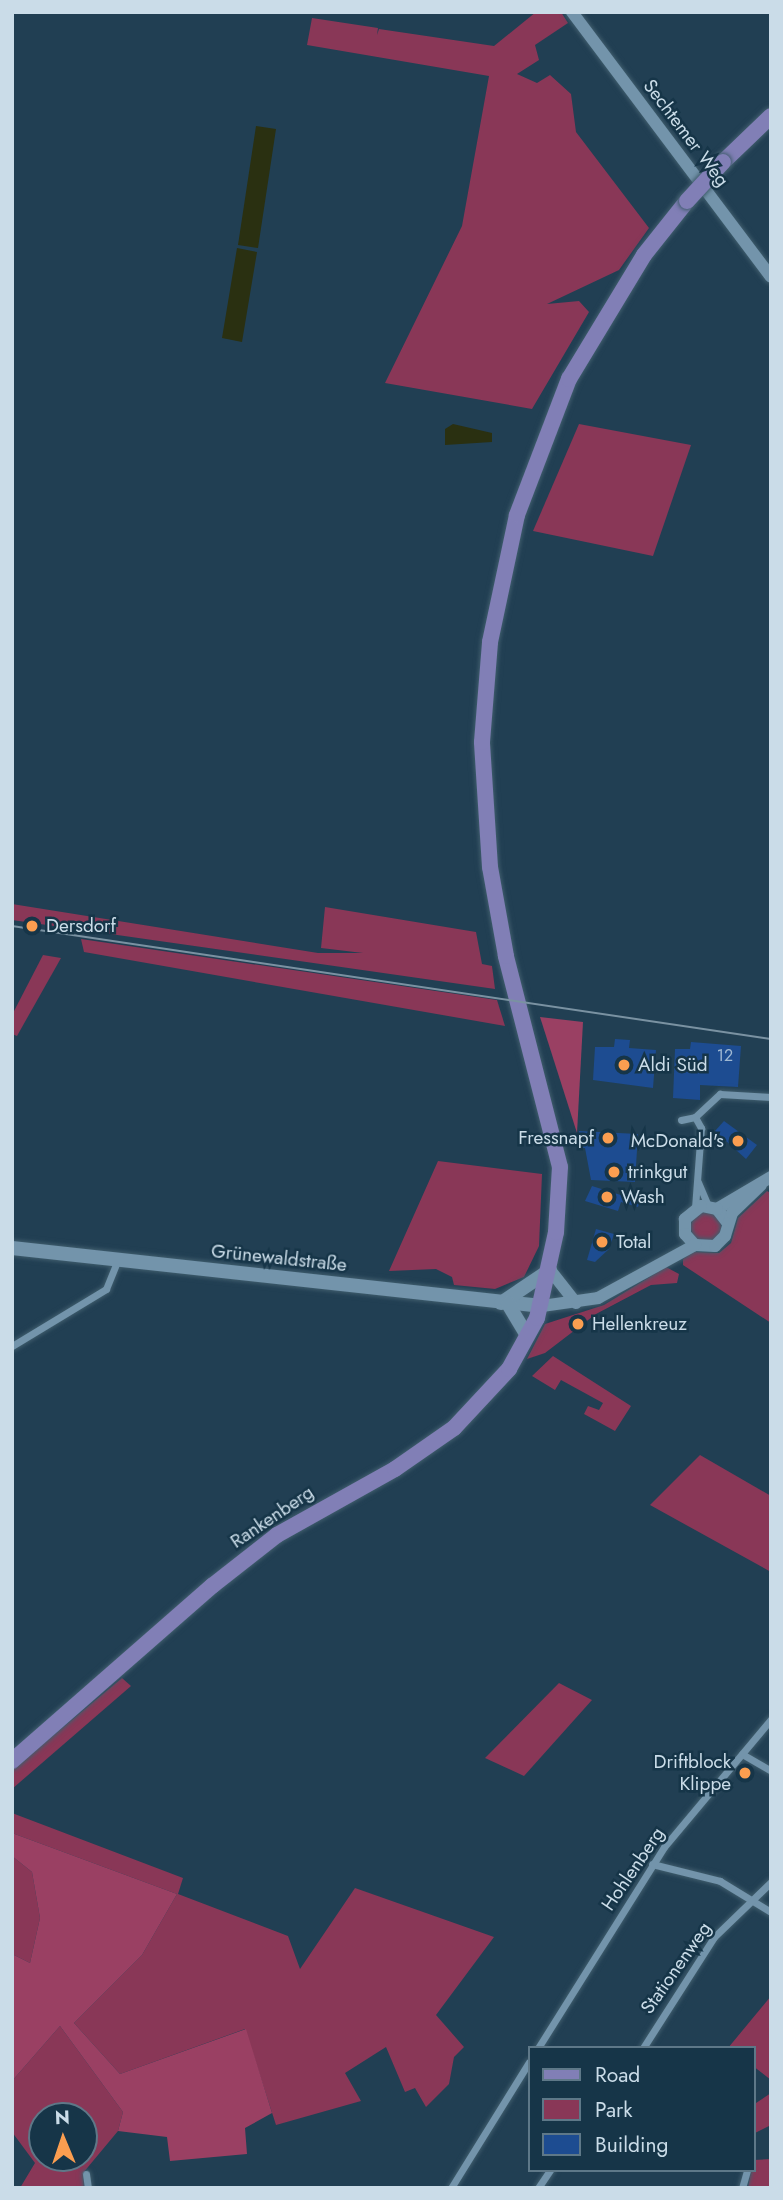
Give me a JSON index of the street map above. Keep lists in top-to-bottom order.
{
  "streets": {
    "main road": ["Grünewaldstraße", "Rankenberg"],
    "street": ["Sechtemer Weg", "Hohlenberg", "Stationenweg"]
  },
  "crossings": [
    ["Grünewaldstraße", "Rankenberg"]
  ],
  "places": [
    "Dersdorf",
    "Aldi Süd",
    "Fressnapf",
    "McDonald's",
    "trinkgut",
    "Wash",
    "Total",
    "Hellenkreuz",
    "Driftblock Klippe"
  ],
  "house_numbers": ["12"],
  "legend": ["Road", "Park", "Building"],
  "north": "top"
}
